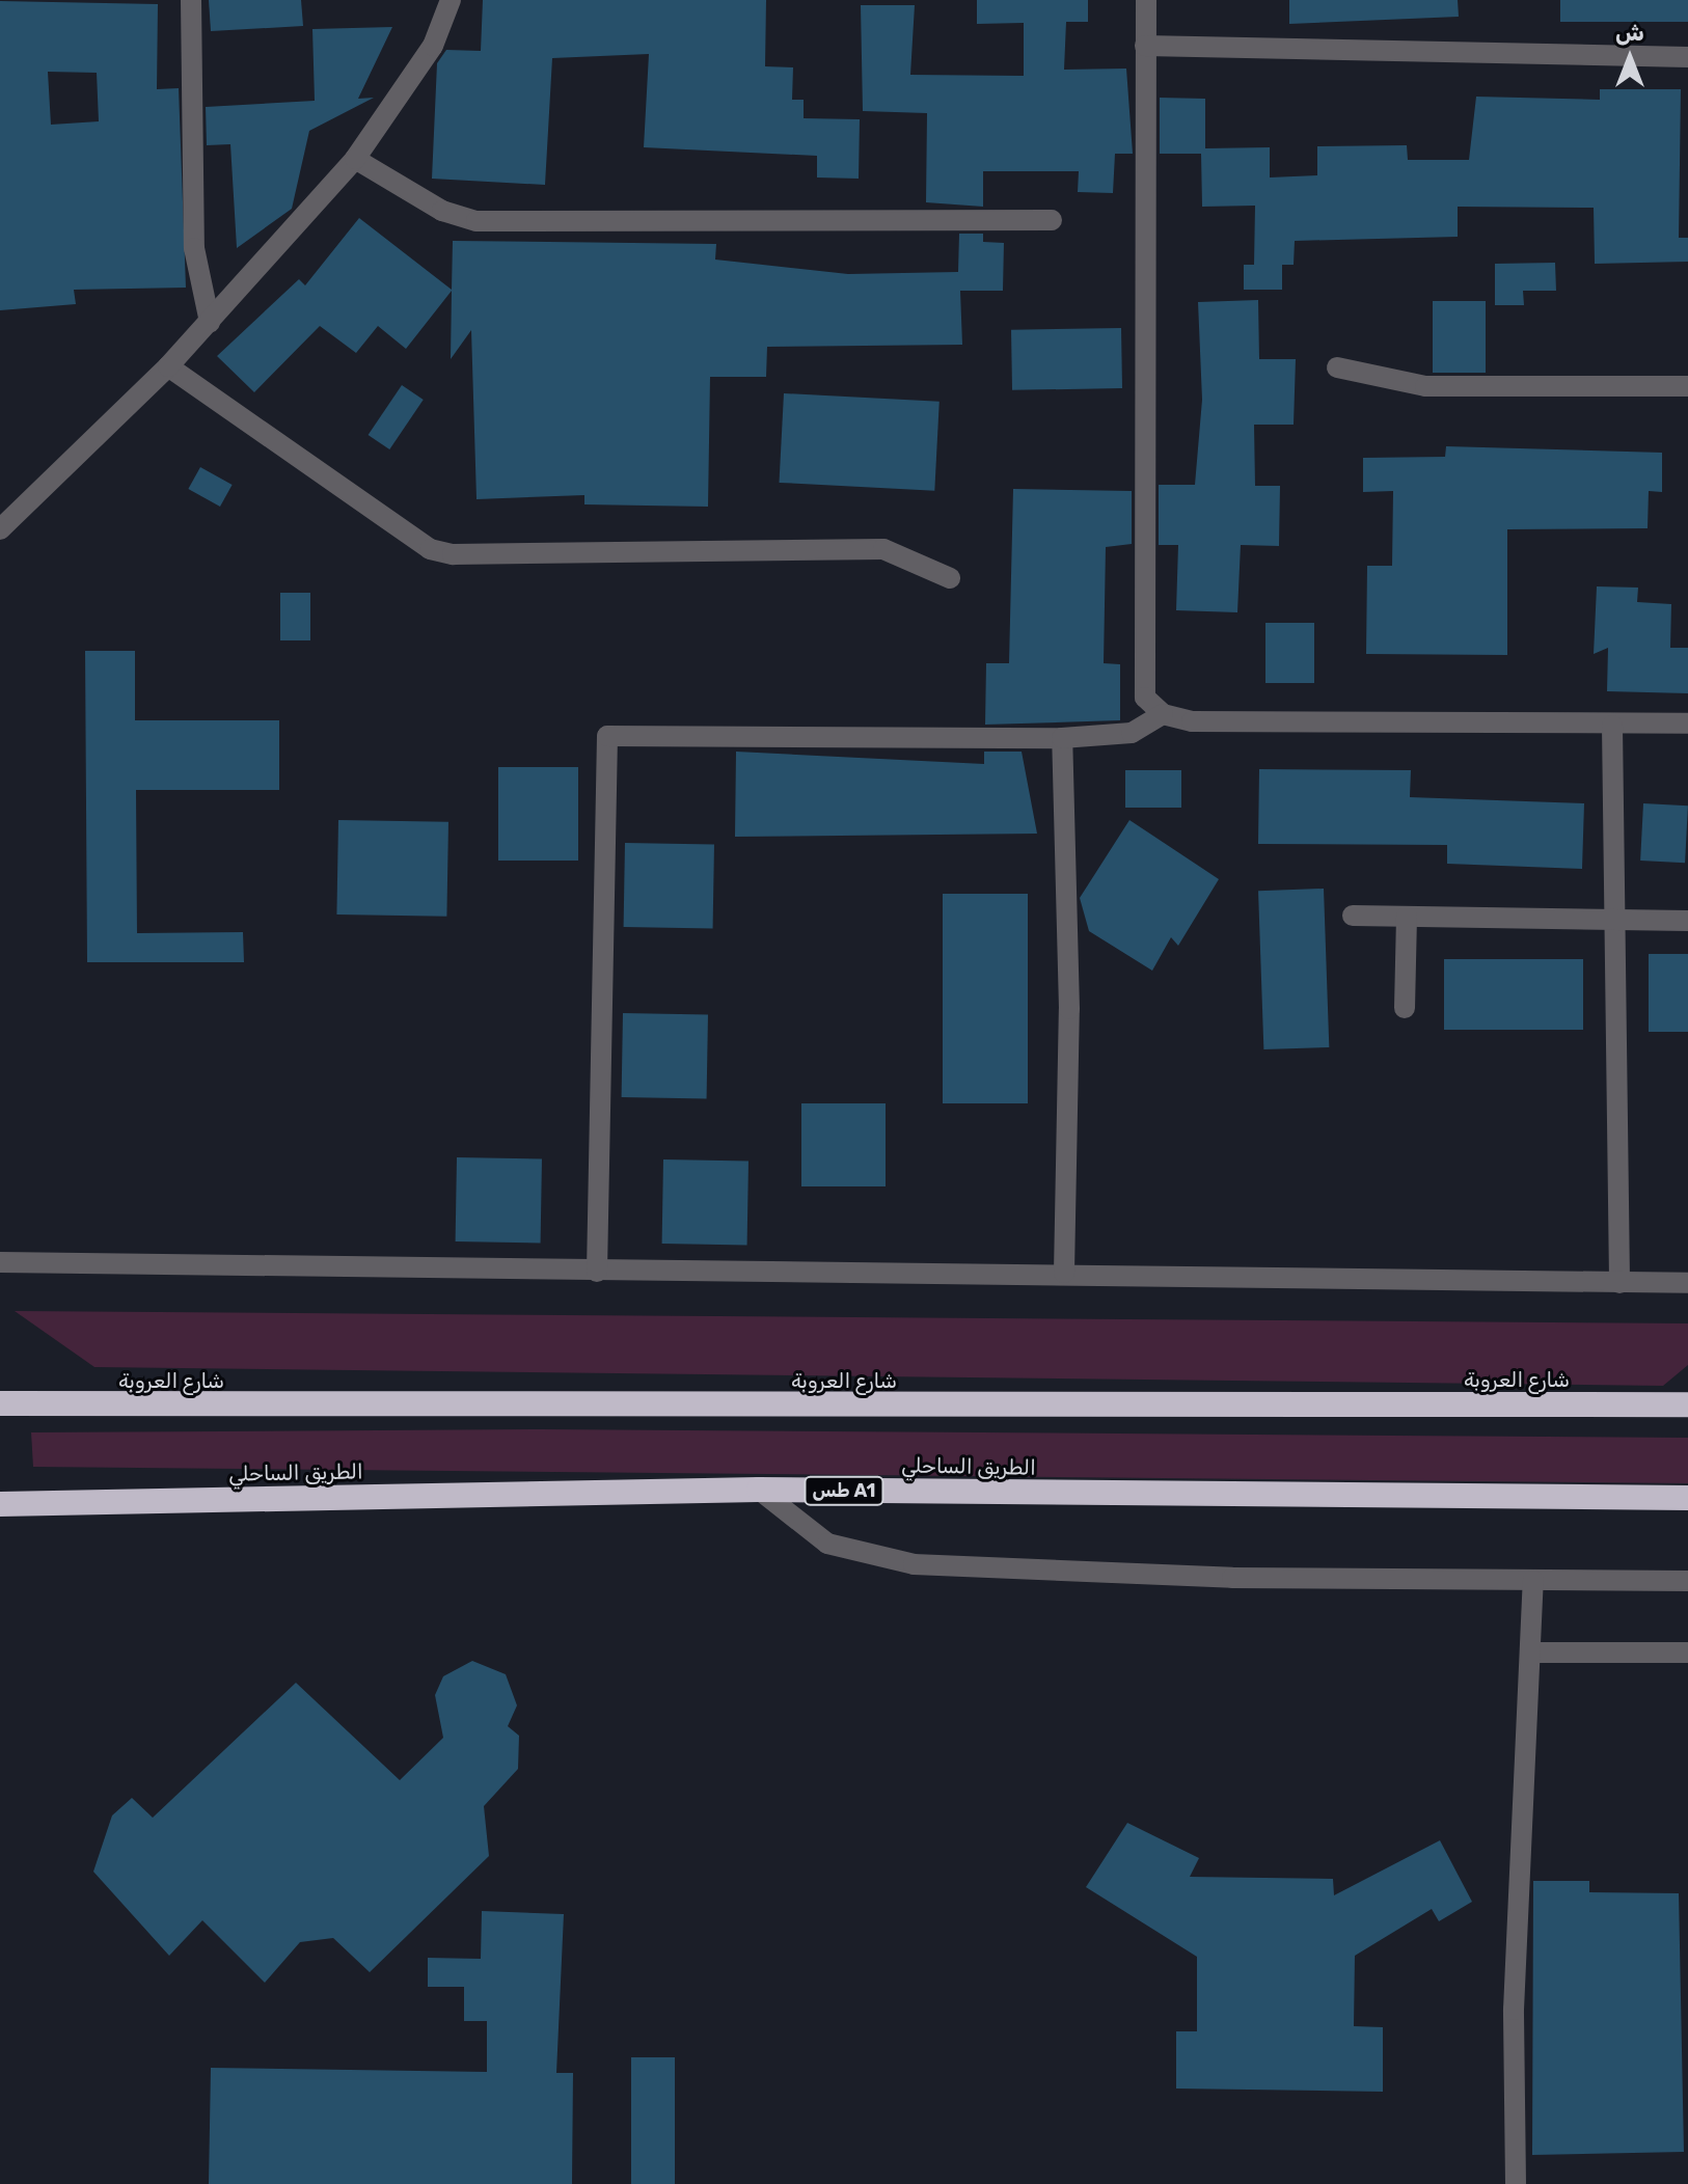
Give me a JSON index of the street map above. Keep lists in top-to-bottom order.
{
  "streets": {
    "highway": ["شارع العروبة", "الطريق الساحلي", "طس A1"]
  },
  "north": "top"
}
